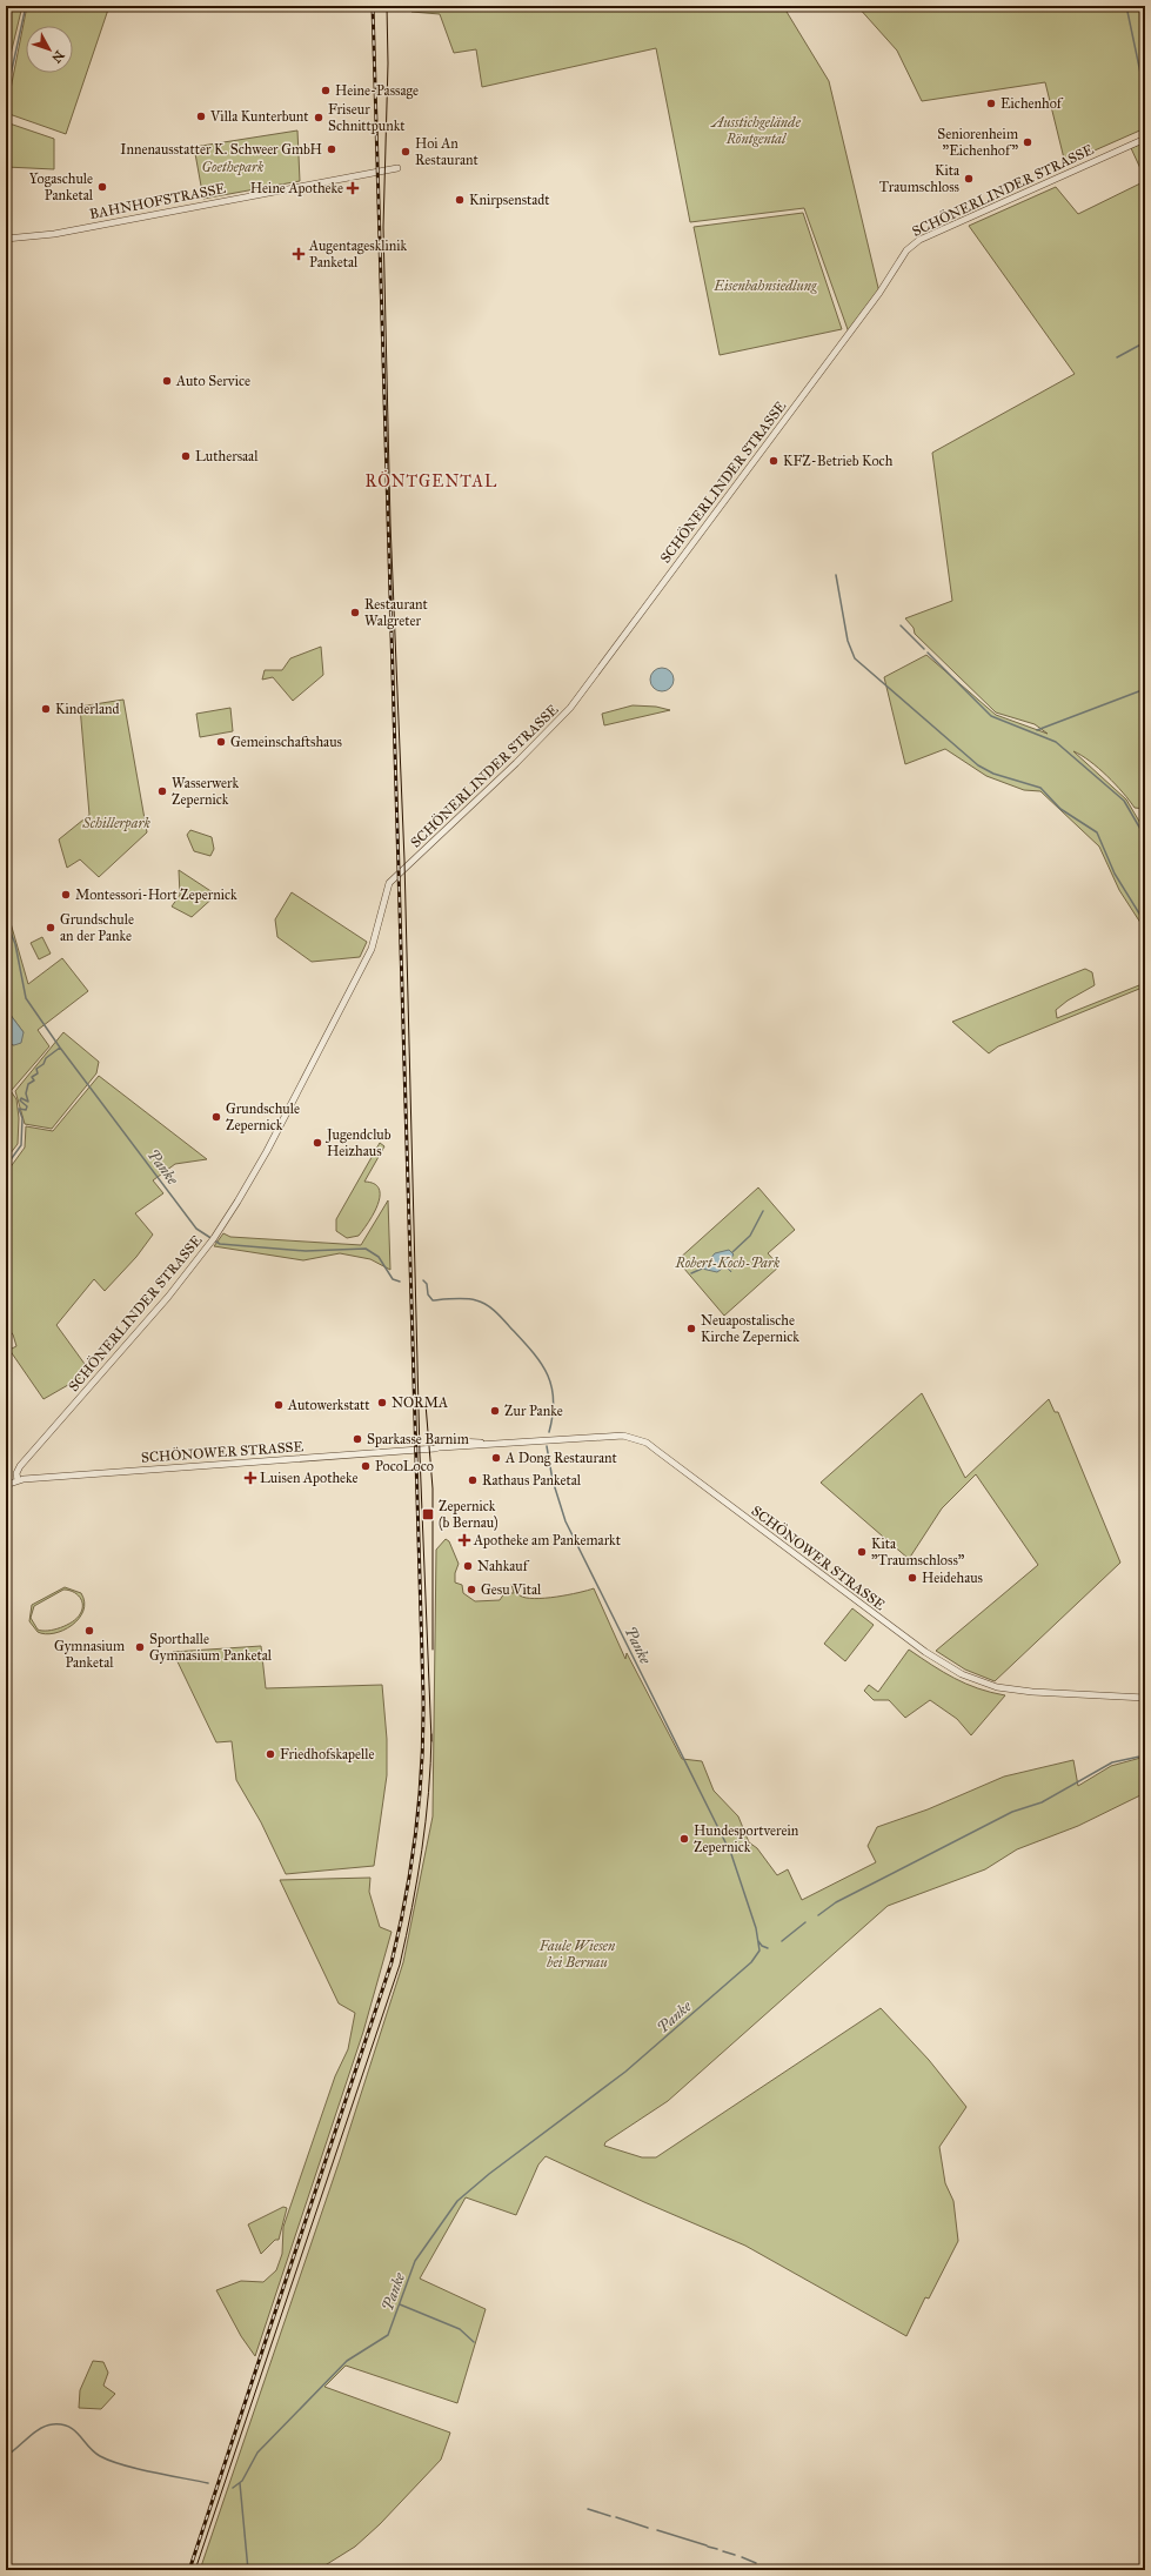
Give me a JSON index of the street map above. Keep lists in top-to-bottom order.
{
  "streets": {
    "street": ["SCHÖNERLINDER STRASSE", "BAHNHOFSTRASSE", "SCHÖNOWER STRASSE"]
  },
  "crossings": [
    ["SCHÖNERLINDER STRASSE", "SCHÖNOWER STRASSE"]
  ],
  "districts": ["RÖNTGENTAL"],
  "water": ["Panke"],
  "parks": [
    "Ausstichgelände Röntgental",
    "Goethepark",
    "Eisenbahnsiedlung",
    "Schillerpark",
    "Robert-Koch-Park",
    "Faule Wiesen bei Bernau"
  ],
  "places": {
    "other": [
      "Heine-Passage",
      "Eichenhof",
      "Villa Kunterbunt",
      "Friseur Schnittpunkt",
      "Seniorenheim \"Eichenhof\"",
      "Innenausstatter K. Schweer GmbH",
      "Hoi An Restaurant",
      "Kita Traumschloss",
      "Yogaschule Panketal",
      "Knirpsenstadt",
      "Auto Service",
      "Luthersaal",
      "KFZ-Betrieb Koch",
      "Restaurant Walgreter",
      "Kinderland",
      "Gemeinschaftshaus",
      "Wasserwerk Zepernick",
      "Montessori-Hort Zepernick",
      "Grundschule an der Panke",
      "Grundschule Zepernick",
      "Jugendclub Heizhaus",
      "Neuapostalische Kirche Zepernick",
      "NORMA",
      "Autowerkstatt",
      "Zur Panke",
      "Sparkasse Barnim",
      "A Dong Restaurant",
      "PocoLoco",
      "Rathaus Panketal",
      "Kita \"Traumschloss\"",
      "Nahkauf",
      "Heidehaus",
      "Gesu Vital",
      "Gymnasium Panketal",
      "Sporthalle Gymnasium Panketal",
      "Friedhofskapelle",
      "Hundesportverein Zepernick"
    ],
    "health": [
      "Heine Apotheke",
      "Augentagesklinik Panketal",
      "Luisen Apotheke",
      "Apotheke am Pankemarkt"
    ],
    "transit": ["Zepernick (b Bernau)"]
  },
  "north": "bottom right"
}
